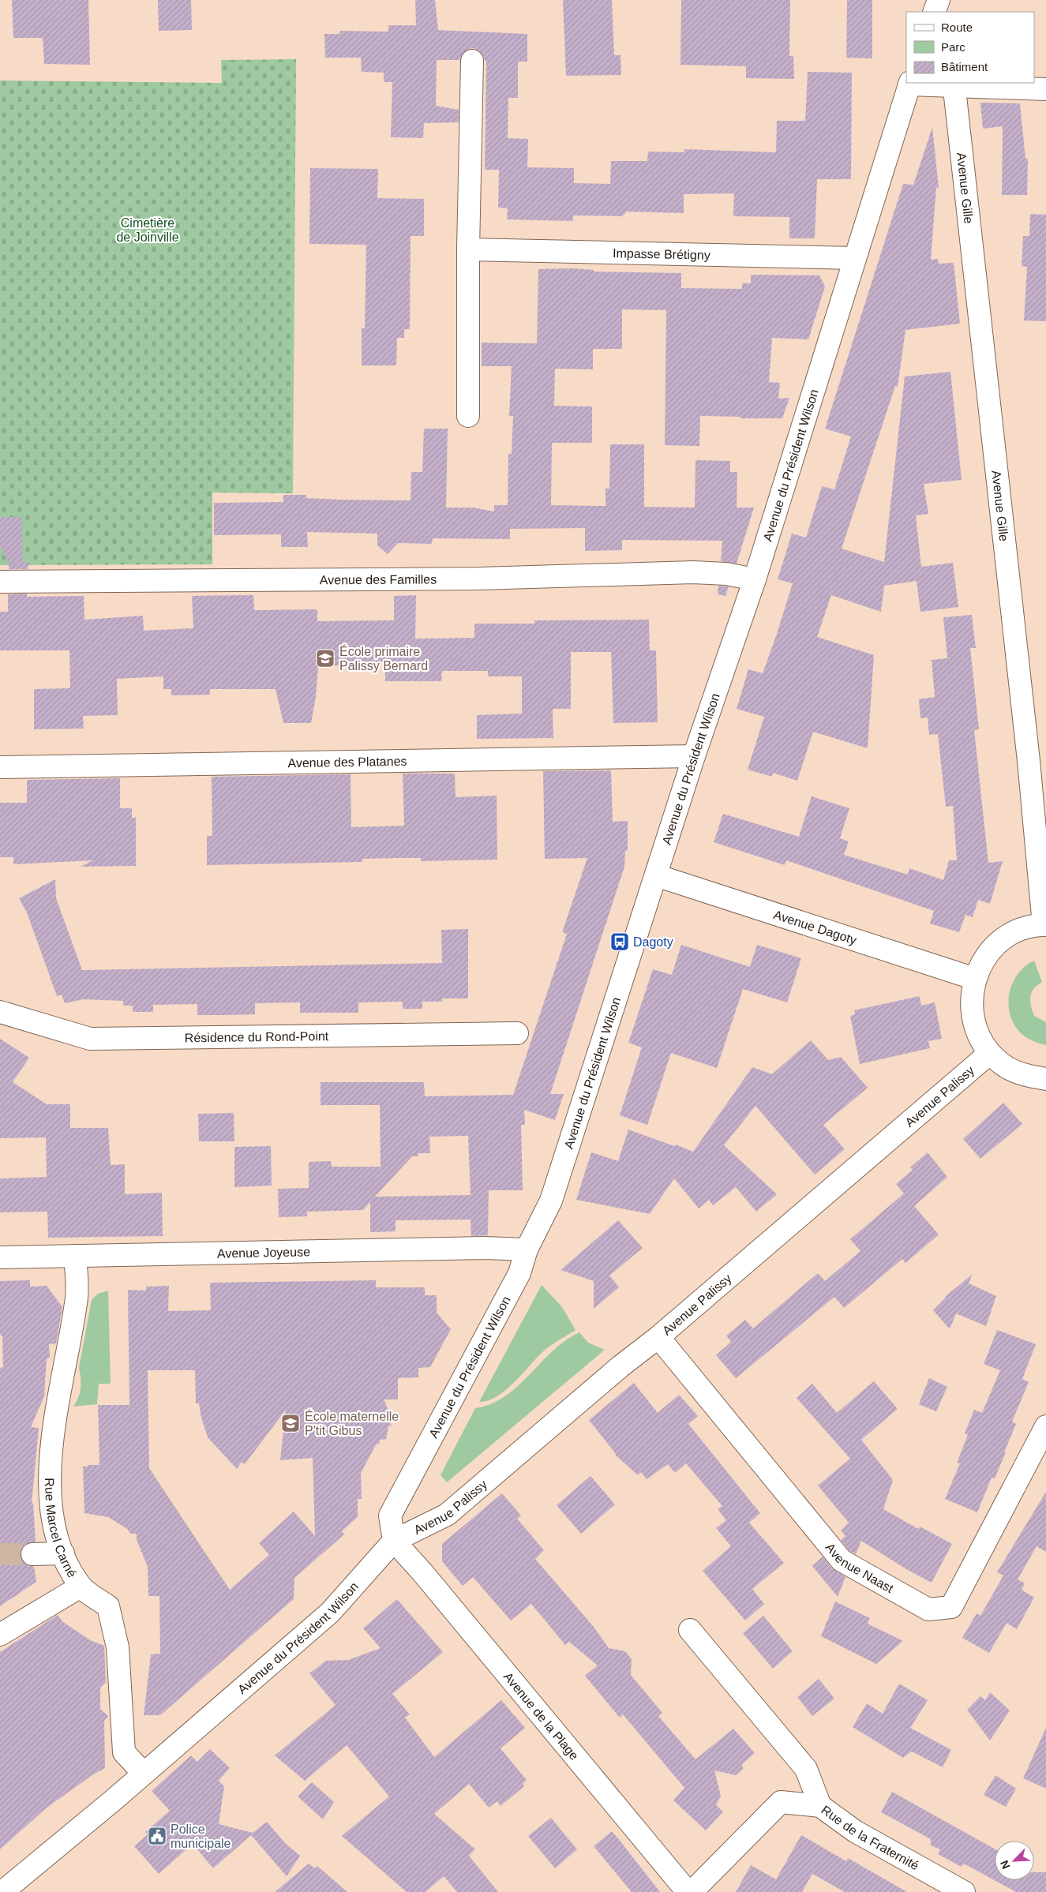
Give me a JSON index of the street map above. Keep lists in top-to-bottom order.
{
  "streets": {
    "street": [
      "Avenue Gille",
      "Impasse Brétigny",
      "Avenue du Président Wilson",
      "Avenue des Familles",
      "Avenue des Platanes",
      "Avenue Dagoty",
      "Résidence du Rond-Point",
      "Avenue Palissy",
      "Avenue Joyeuse",
      "Rue Marcel Carné",
      "Avenue Naast",
      "Avenue de la Plage",
      "Rue de la Fraternité"
    ]
  },
  "crossings": [
    ["Impasse Brétigny", "Avenue du Président Wilson"],
    ["Avenue du Président Wilson", "Avenue des Familles"],
    ["Avenue du Président Wilson", "Avenue des Platanes"],
    ["Avenue du Président Wilson", "Avenue Dagoty"],
    ["Avenue du Président Wilson", "Avenue Palissy"],
    ["Avenue du Président Wilson", "Avenue Joyeuse"],
    ["Avenue du Président Wilson", "Rue Marcel Carné"],
    ["Avenue du Président Wilson", "Avenue de la Plage"],
    ["Avenue Palissy", "Avenue Naast"],
    ["Avenue Palissy", "Avenue de la Plage"],
    ["Avenue Joyeuse", "Rue Marcel Carné"]
  ],
  "parks": ["Cimetière de Joinville"],
  "places": {
    "school or university": ["École primaire Palissy Bernard", "École maternelle P'tit Gibus"],
    "bus stop": ["Dagoty"],
    "public building": ["Police municipale"]
  },
  "legend": ["Route", "Parc", "Bâtiment"],
  "north": "bottom left"
}
